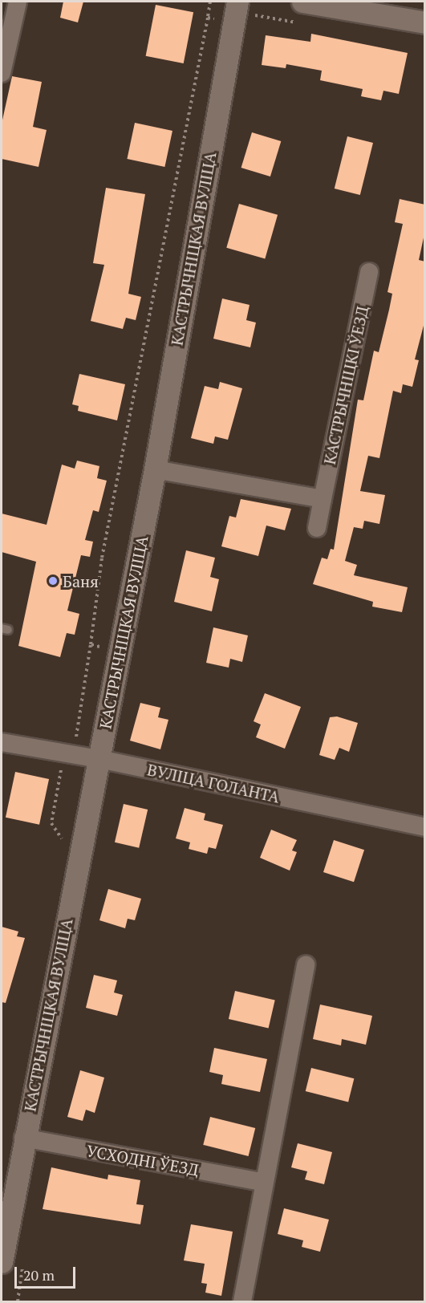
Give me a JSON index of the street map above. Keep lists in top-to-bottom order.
{
  "streets": {
    "street": [
      "КАСТРЫЧНІЦКАЯ ВУЛІЦА",
      "КАСТРЫЧНІЦКІ ЎЕЗД",
      "ВУЛІЦА ГОЛАНТА",
      "УСХОДНІ ЎЕЗД"
    ]
  },
  "crossings": [
    ["КАСТРЫЧНІЦКАЯ ВУЛІЦА", "ВУЛІЦА ГОЛАНТА"],
    ["КАСТРЫЧНІЦКАЯ ВУЛІЦА", "УСХОДНІ ЎЕЗД"]
  ],
  "places": ["Баня"],
  "scale_bar": "20 m"
}
